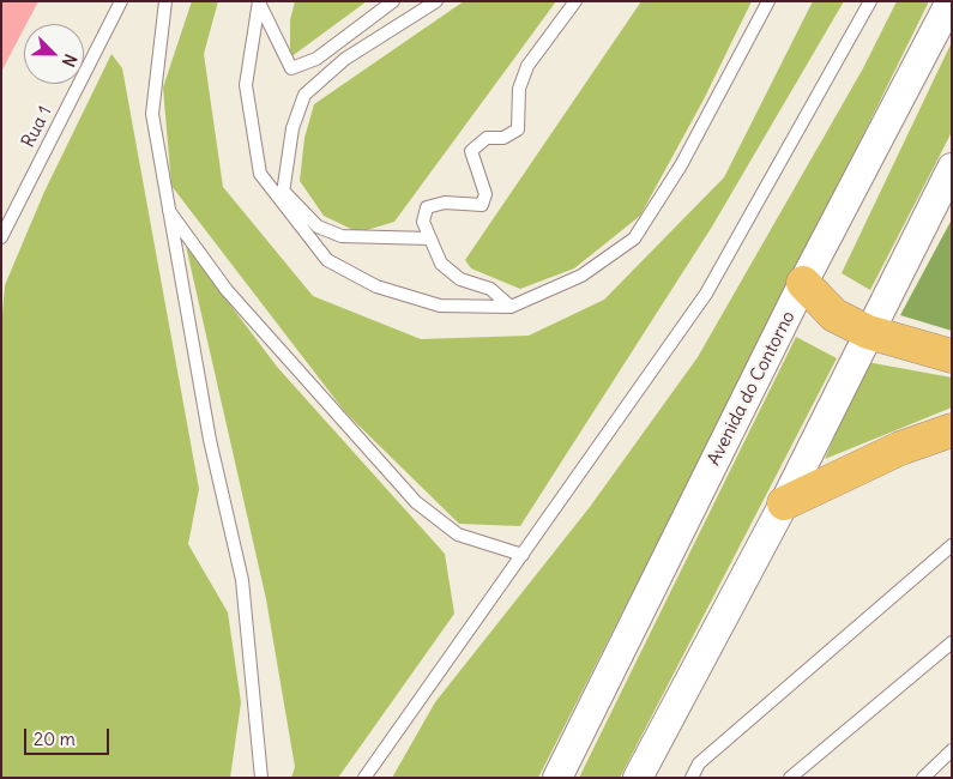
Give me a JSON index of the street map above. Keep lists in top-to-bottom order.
{
  "streets": {
    "street": ["Avenida do Contorno"],
    "lane": ["Rua 1"]
  },
  "scale_bar": "20 m",
  "north": "bottom right"
}
